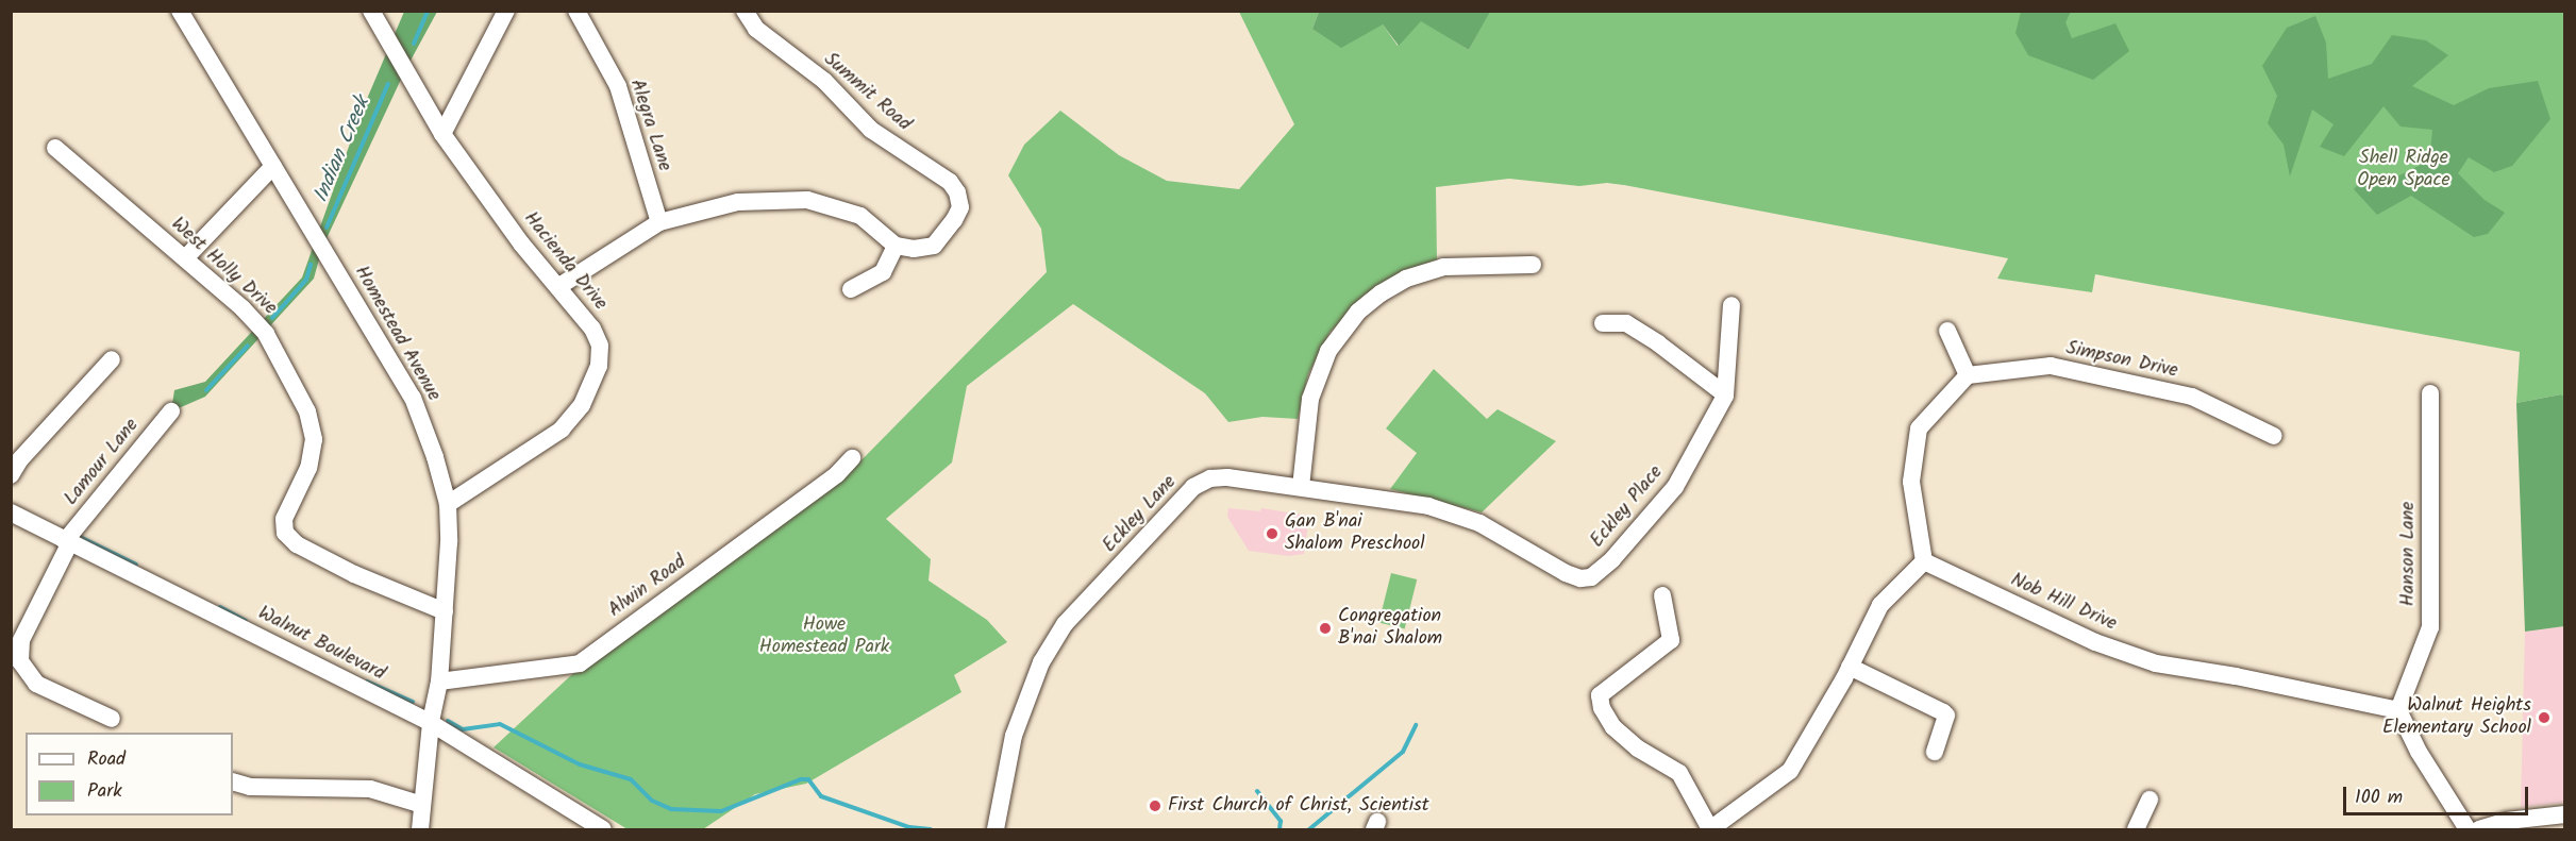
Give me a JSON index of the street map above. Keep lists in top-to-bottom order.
{
  "streets": {
    "street": [
      "Summit Road",
      "Alegra Lane",
      "Hacienda Drive",
      "West Holly Drive",
      "Homestead Avenue",
      "Simpson Drive",
      "Lamour Lane",
      "Eckley Place",
      "Eckley Lane",
      "Hanson Lane",
      "Alwin Road",
      "Nob Hill Drive",
      "Walnut Boulevard"
    ]
  },
  "crossings": [
    ["Hacienda Drive", "Homestead Avenue"],
    ["West Holly Drive", "Homestead Avenue"],
    ["Homestead Avenue", "Alwin Road"],
    ["Homestead Avenue", "Walnut Boulevard"],
    ["Lamour Lane", "Walnut Boulevard"],
    ["Eckley Place", "Eckley Lane"],
    ["Hanson Lane", "Nob Hill Drive"]
  ],
  "water": ["Indian Creek"],
  "parks": ["Shell Ridge Open Space", "Howe Homestead Park"],
  "places": [
    "Gan B'nai Shalom Preschool",
    "Congregation B'nai Shalom",
    "Walnut Heights Elementary School",
    "First Church of Christ, Scientist"
  ],
  "legend": ["Road", "Park"],
  "scale_bar": "100 m"
}
